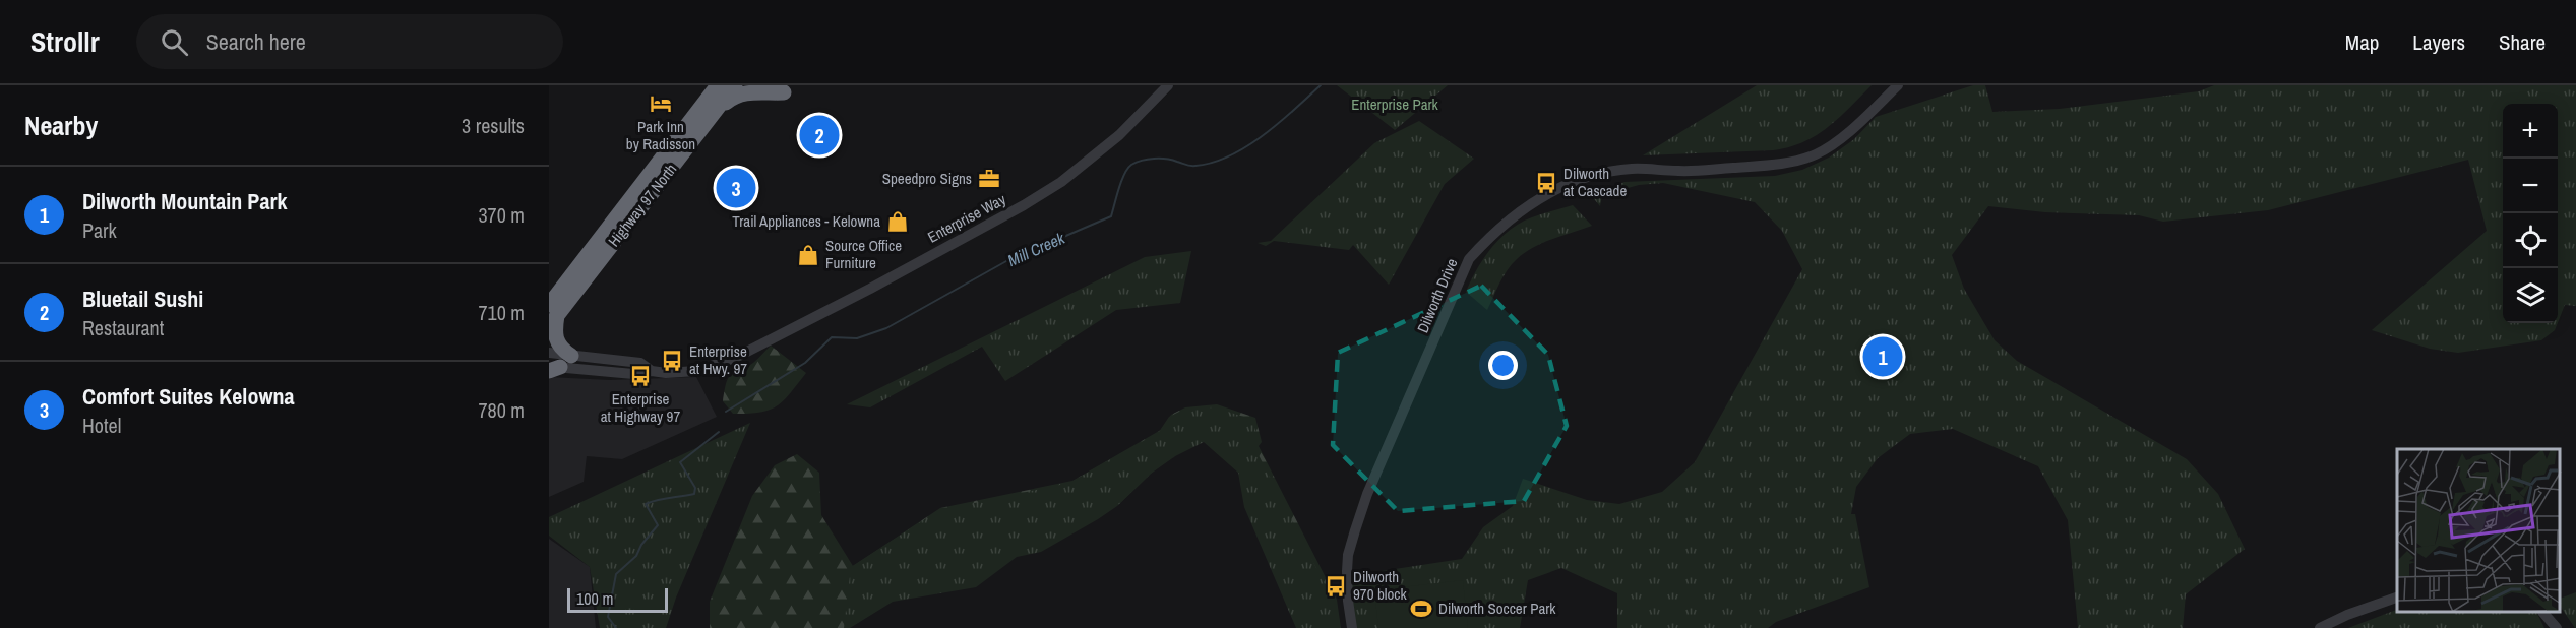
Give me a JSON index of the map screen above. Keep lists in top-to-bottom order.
{
  "streets": {
    "highway": ["Highway 97 North"],
    "street": ["Enterprise Way", "Dilworth Drive"]
  },
  "water": ["Mill Creek"],
  "parks": ["Enterprise Park"],
  "places": {
    "hotel": ["Park Inn by Radisson"],
    "office": ["Speedpro Signs"],
    "bus stop": [
      "Dilworth at Cascade",
      "Enterprise at Hwy. 97",
      "Enterprise at Highway 97",
      "Dilworth 970 block"
    ],
    "shop": ["Trail Appliances - Kelowna", "Source Office Furniture"],
    "sports": ["Dilworth Soccer Park"]
  },
  "scale_bar": "100 m",
  "page": {
    "header": "Strollr",
    "search": "Search here",
    "nav": ["Map", "Layers", "Share"],
    "heading": ["Nearby", "3 results"],
    "map_buttons": ["+", "−"],
    "pins": ["2", "3", "1"],
    "list": [
      {
        "mark": "1",
        "name": "Dilworth Mountain Park",
        "note": "Park",
        "value": "370 m"
      },
      {
        "mark": "2",
        "name": "Bluetail Sushi",
        "note": "Restaurant",
        "value": "710 m"
      },
      {
        "mark": "3",
        "name": "Comfort Suites Kelowna",
        "note": "Hotel",
        "value": "780 m"
      }
    ],
    "scale": "100 m"
  }
}
